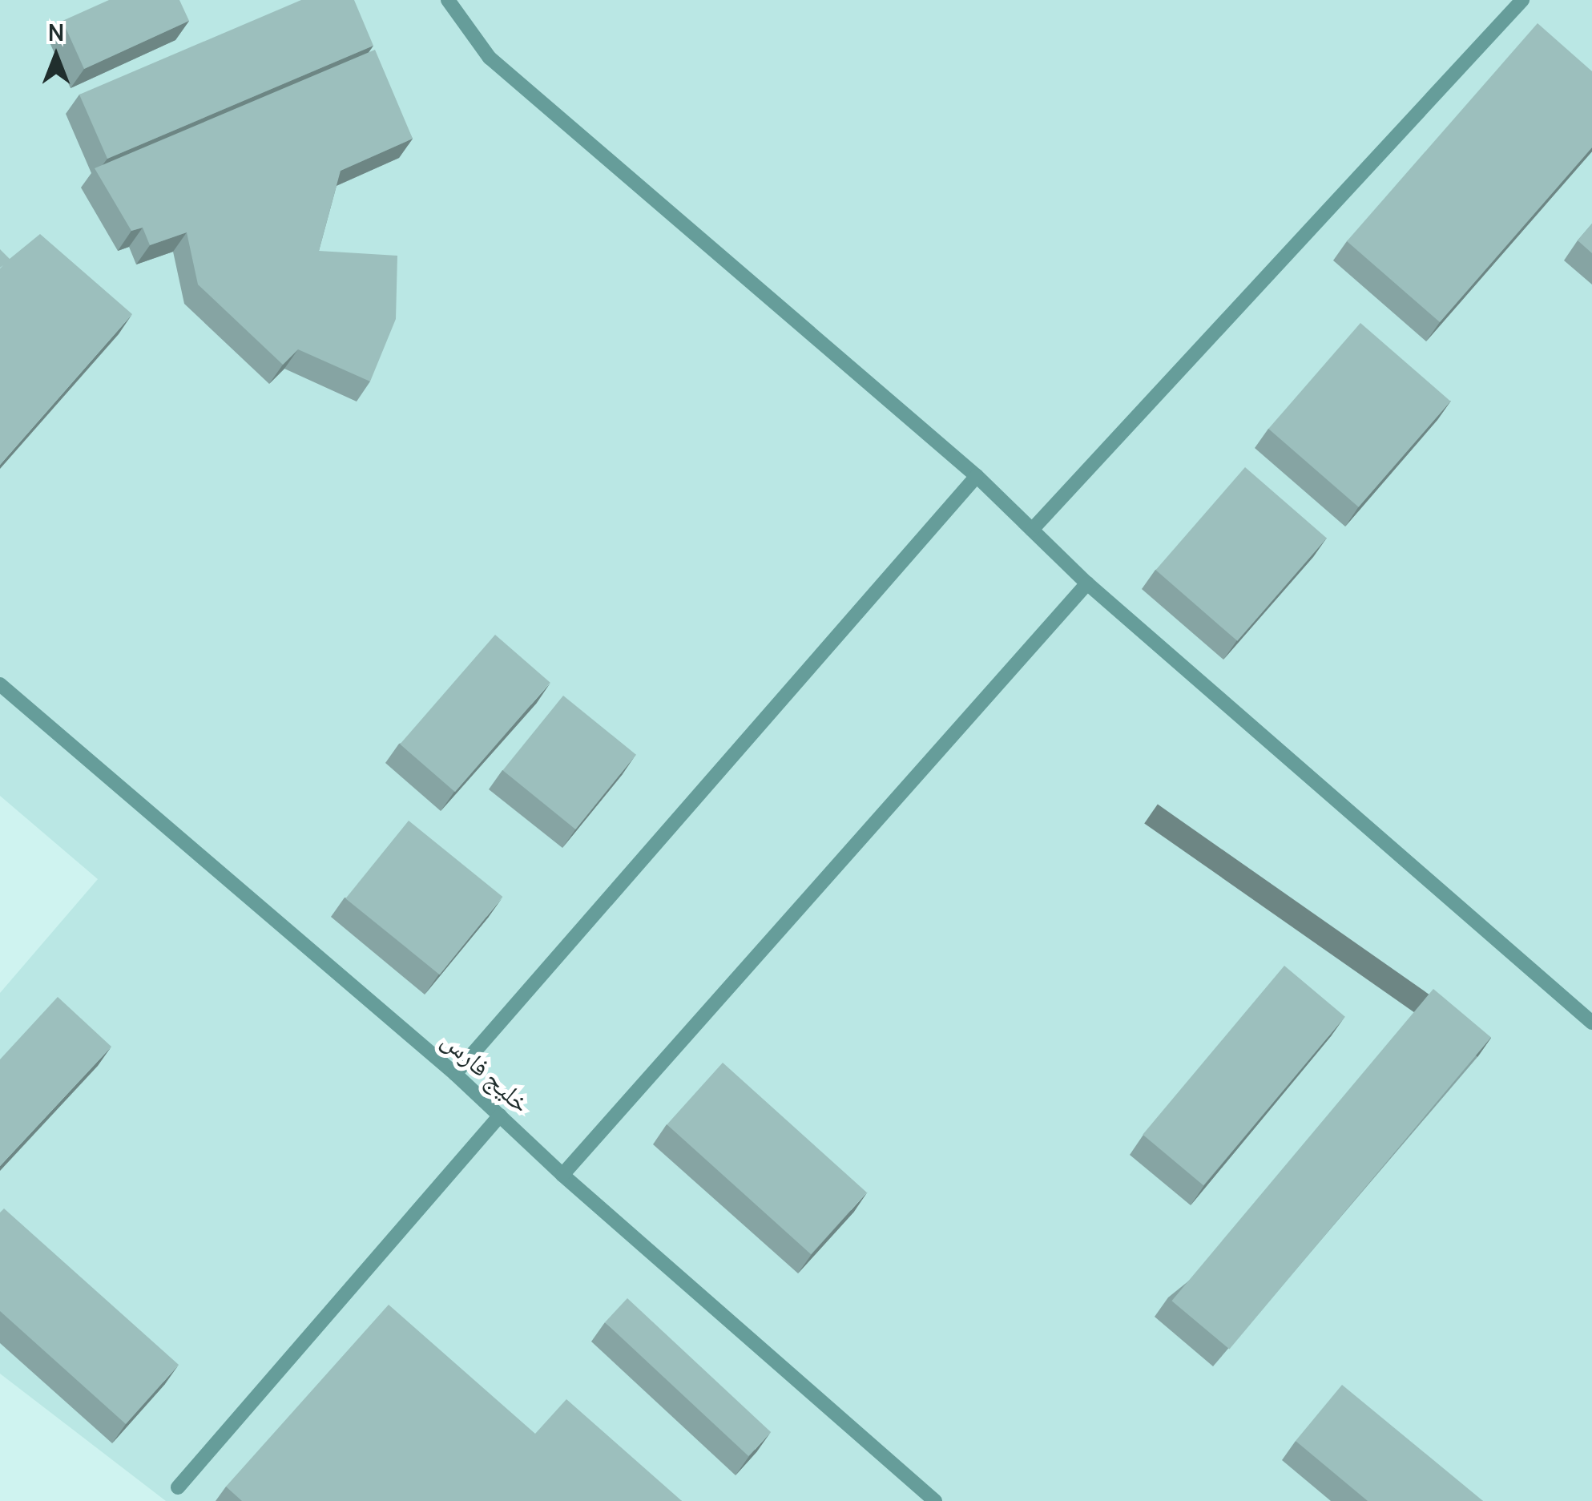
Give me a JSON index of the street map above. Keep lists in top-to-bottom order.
{
  "streets": {
    "lane": ["خلیج فارس"]
  },
  "north": "top"
}
